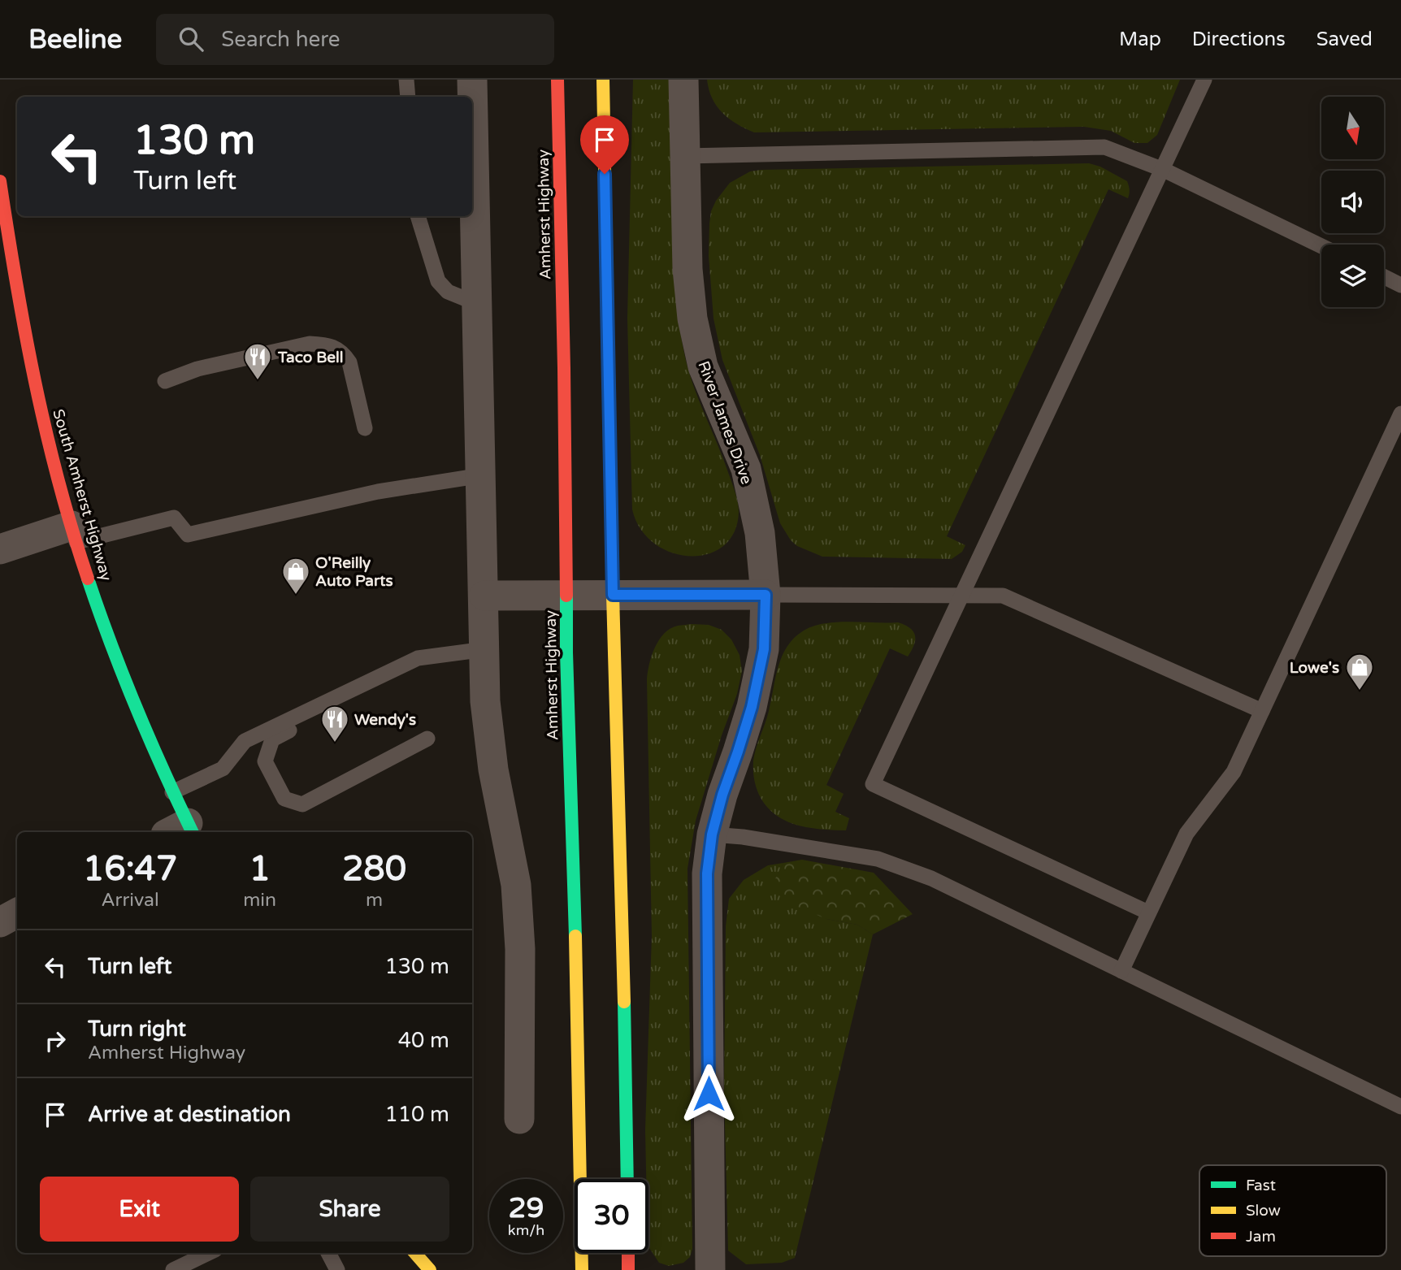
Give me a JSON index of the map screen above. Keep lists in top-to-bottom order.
{
  "streets": {
    "main road": ["Amherst Highway", "South Amherst Highway"],
    "street": ["River James Drive"]
  },
  "places": {
    "restaurant": ["Taco Bell", "Wendy's"],
    "shop": ["O'Reilly Auto Parts", "Lowe's"]
  },
  "legend": ["Fast", "Slow", "Jam"],
  "north": "bottom",
  "page": {
    "header": "Beeline",
    "search": "Search here",
    "nav": ["Map", "Directions", "Saved"],
    "turn": ["130 m", "Turn left"],
    "eta": [
      "16:47",
      "Arrival",
      "1",
      "min",
      "280",
      "m"
    ],
    "list": [
      {
        "name": "Turn left",
        "value": "130 m"
      },
      {
        "name": "Turn right",
        "note": "Amherst Highway",
        "value": "40 m"
      },
      {
        "name": "Arrive at destination",
        "value": "110 m"
      }
    ],
    "buttons": ["Exit", "Share"],
    "speed": "29 km/h",
    "limit": "30"
  }
}
